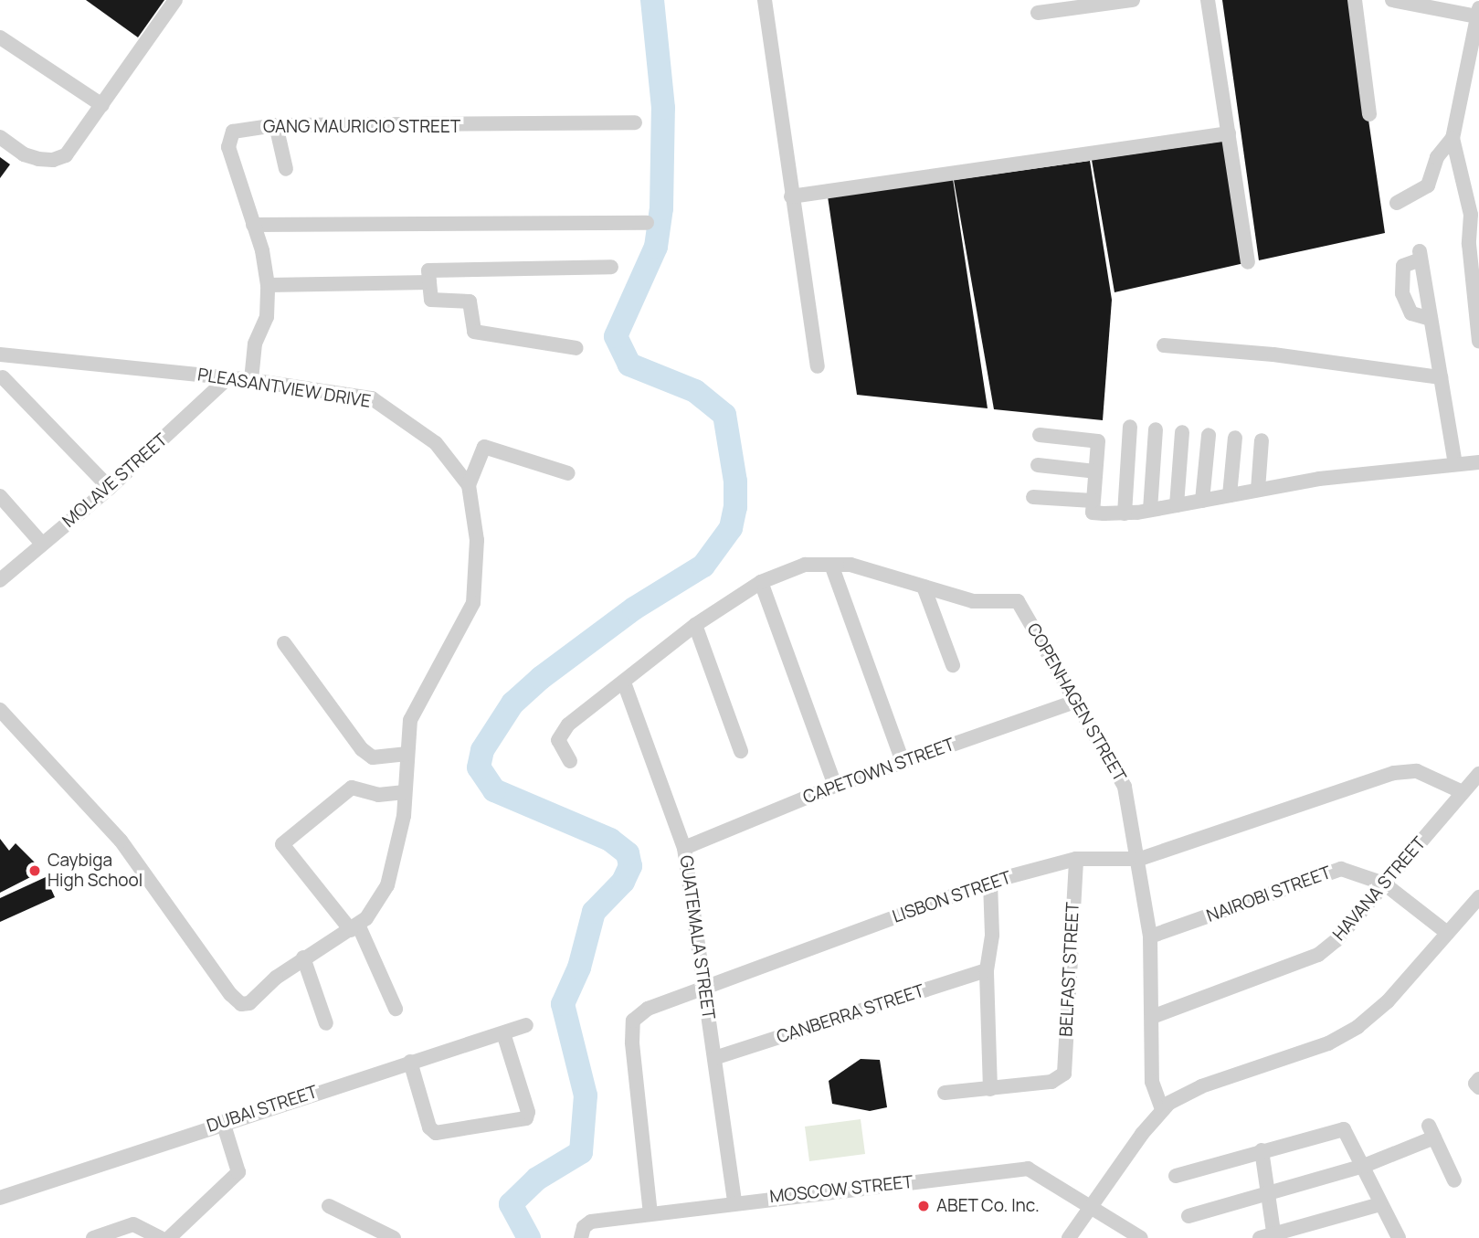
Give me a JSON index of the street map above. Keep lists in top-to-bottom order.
{
  "streets": {
    "street": [
      "GANG MAURICIO STREET",
      "PLEASANTVIEW DRIVE",
      "MOLAVE STREET",
      "COPENHAGEN STREET",
      "CAPETOWN STREET",
      "HAVANA STREET",
      "NAIROBI STREET",
      "LISBON STREET",
      "GUATEMALA STREET",
      "BELFAST STREET",
      "CANBERRA STREET",
      "DUBAI STREET",
      "MOSCOW STREET"
    ]
  },
  "crossings": [
    ["GANG MAURICIO STREET", "PLEASANTVIEW DRIVE"],
    ["PLEASANTVIEW DRIVE", "MOLAVE STREET"],
    ["COPENHAGEN STREET", "CAPETOWN STREET"],
    ["COPENHAGEN STREET", "HAVANA STREET"],
    ["COPENHAGEN STREET", "NAIROBI STREET"],
    ["COPENHAGEN STREET", "LISBON STREET"],
    ["CAPETOWN STREET", "GUATEMALA STREET"],
    ["HAVANA STREET", "NAIROBI STREET"],
    ["HAVANA STREET", "LISBON STREET"],
    ["LISBON STREET", "GUATEMALA STREET"],
    ["LISBON STREET", "BELFAST STREET"],
    ["LISBON STREET", "MOSCOW STREET"],
    ["GUATEMALA STREET", "CANBERRA STREET"],
    ["GUATEMALA STREET", "MOSCOW STREET"]
  ],
  "places": ["Caybiga High School", "ABET Co. Inc."]
}
